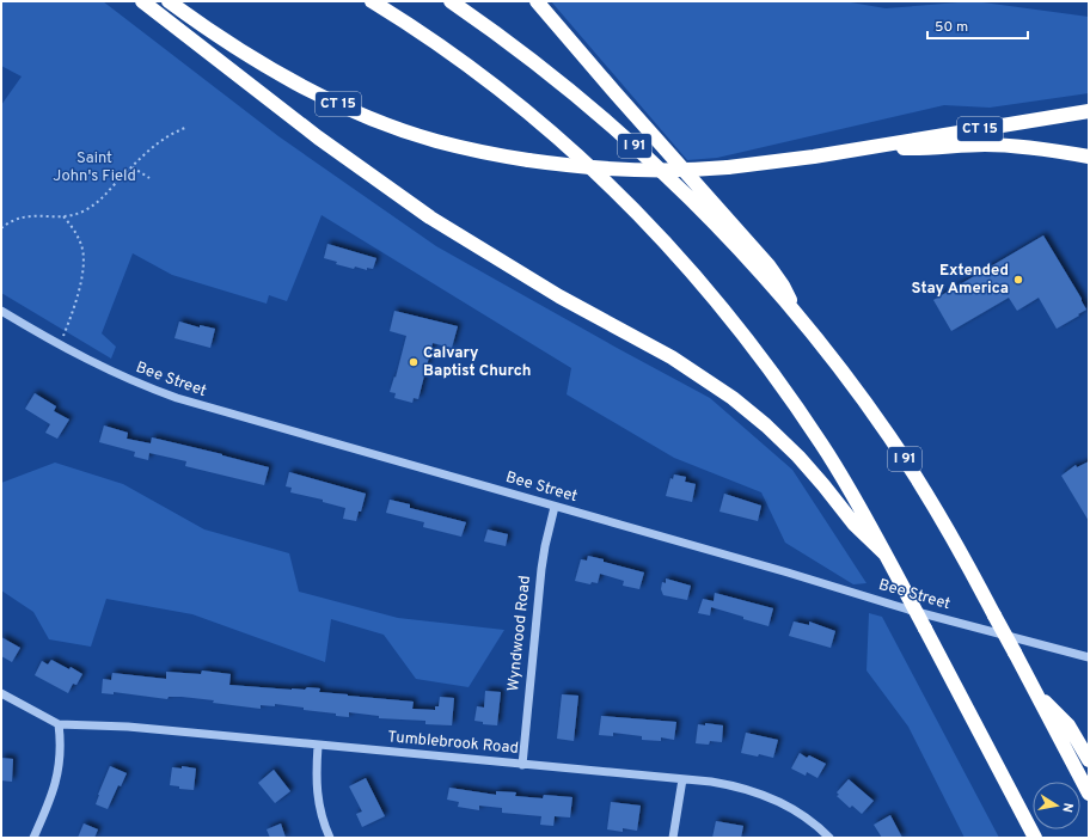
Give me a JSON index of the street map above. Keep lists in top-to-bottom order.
{
  "streets": {
    "highway": ["CT 15", "I 91"],
    "street": ["Bee Street", "Wyndwood Road", "Tumblebrook Road"]
  },
  "crossings": [
    ["Bee Street", "Wyndwood Road"],
    ["Wyndwood Road", "Tumblebrook Road"]
  ],
  "parks": ["Saint John's Field"],
  "places": ["Extended Stay America", "Calvary Baptist Church"],
  "scale_bar": "50 m",
  "north": "right"
}
